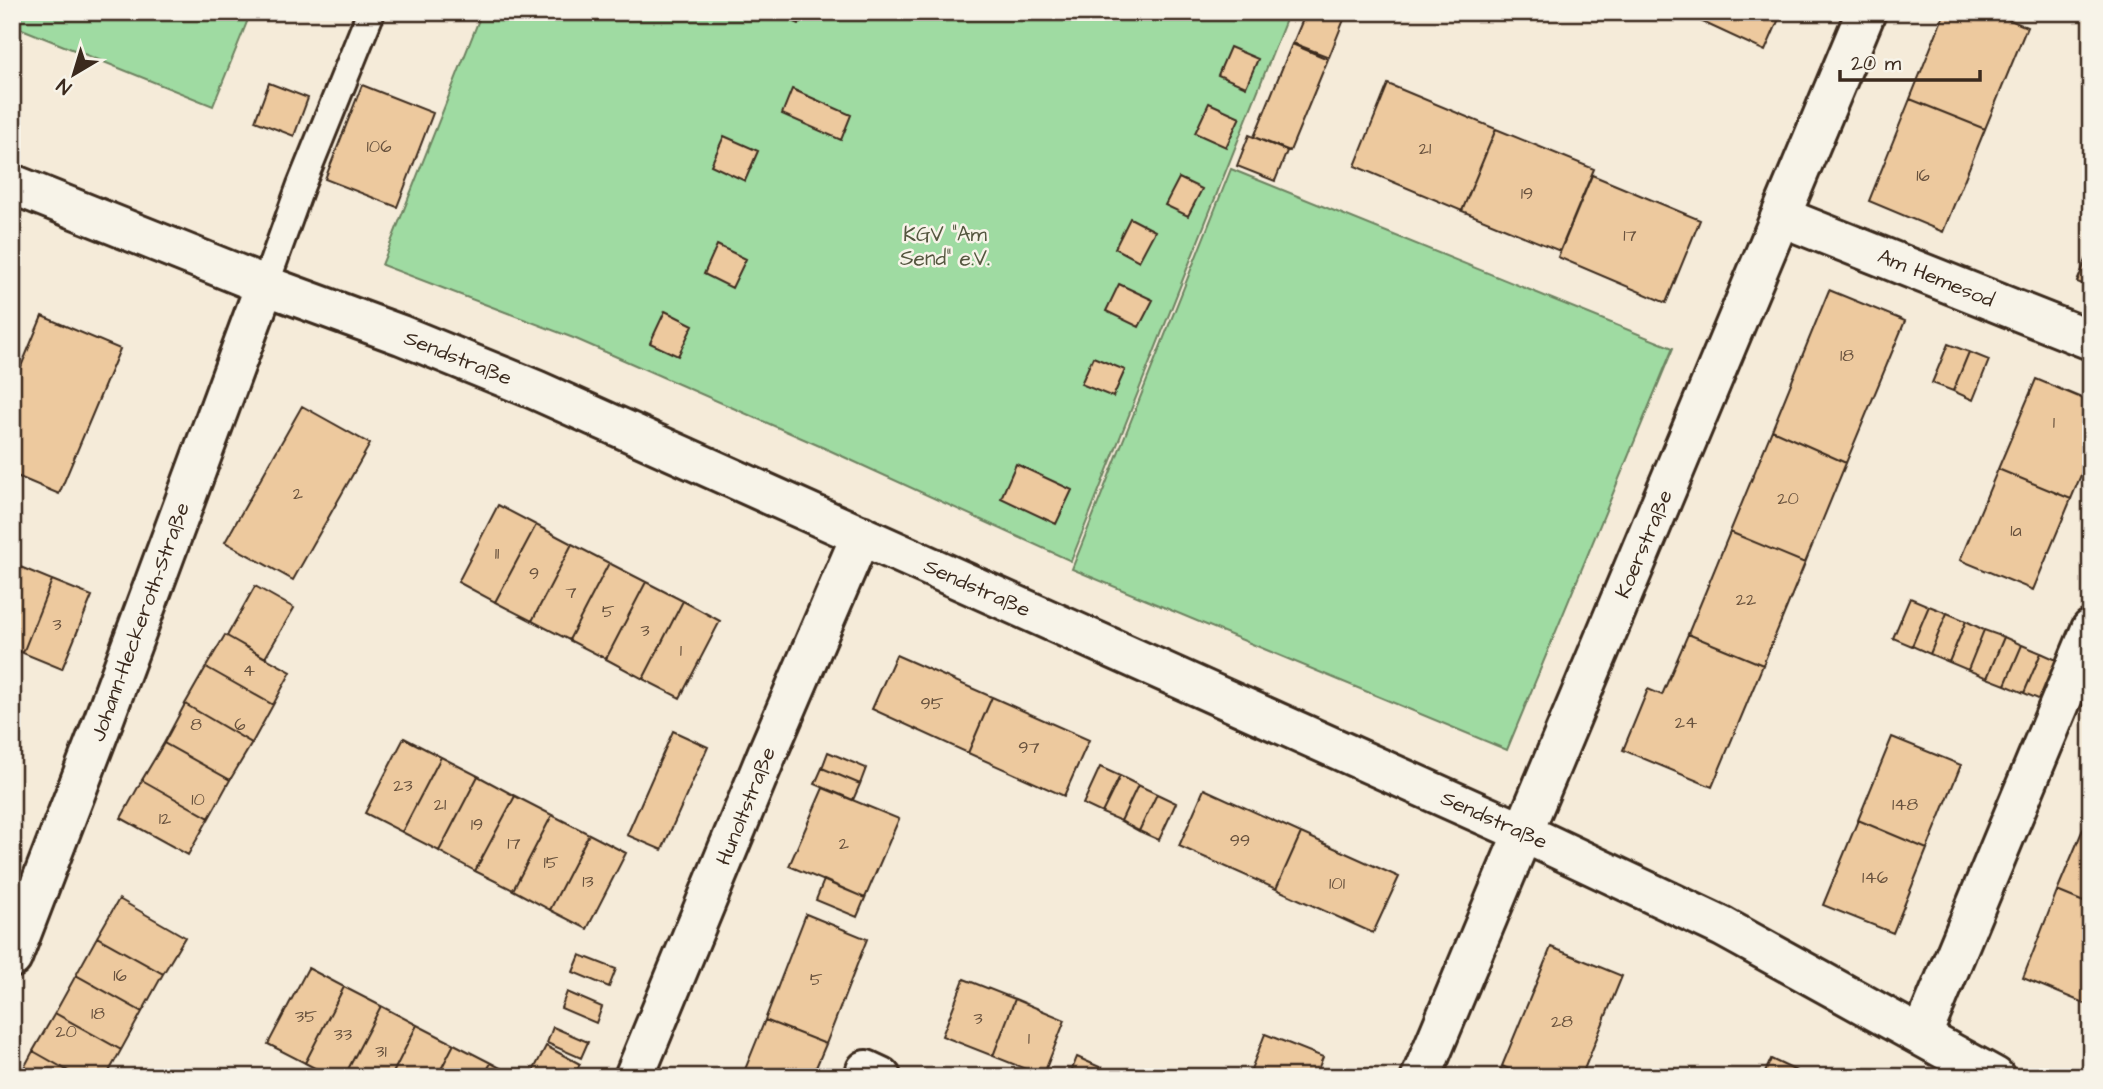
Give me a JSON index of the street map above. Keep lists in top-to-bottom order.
{
  "streets": {
    "street": [
      "Am Hemesod",
      "Sendstraße",
      "Koerstraße",
      "Johann-Heckeroth-Straße",
      "Hunoltstraße"
    ]
  },
  "crossings": [
    ["Am Hemesod", "Koerstraße"],
    ["Sendstraße", "Koerstraße"],
    ["Sendstraße", "Johann-Heckeroth-Straße"],
    ["Sendstraße", "Hunoltstraße"]
  ],
  "parks": ["KGV \"Am Send\" e.V."],
  "house_numbers": [
    "106",
    "21",
    "16",
    "19",
    "17",
    "18",
    "1",
    "2",
    "20",
    "1a",
    "11",
    "9",
    "7",
    "22",
    "5",
    "3",
    "3",
    "1",
    "4",
    "95",
    "24",
    "8",
    "6",
    "97",
    "23",
    "10",
    "21",
    "148",
    "12",
    "19",
    "99",
    "17",
    "2",
    "15",
    "146",
    "13",
    "101",
    "16",
    "5",
    "18",
    "35",
    "3",
    "28",
    "20",
    "33",
    "1",
    "31"
  ],
  "scale_bar": "20 m",
  "north": "bottom left"
}
